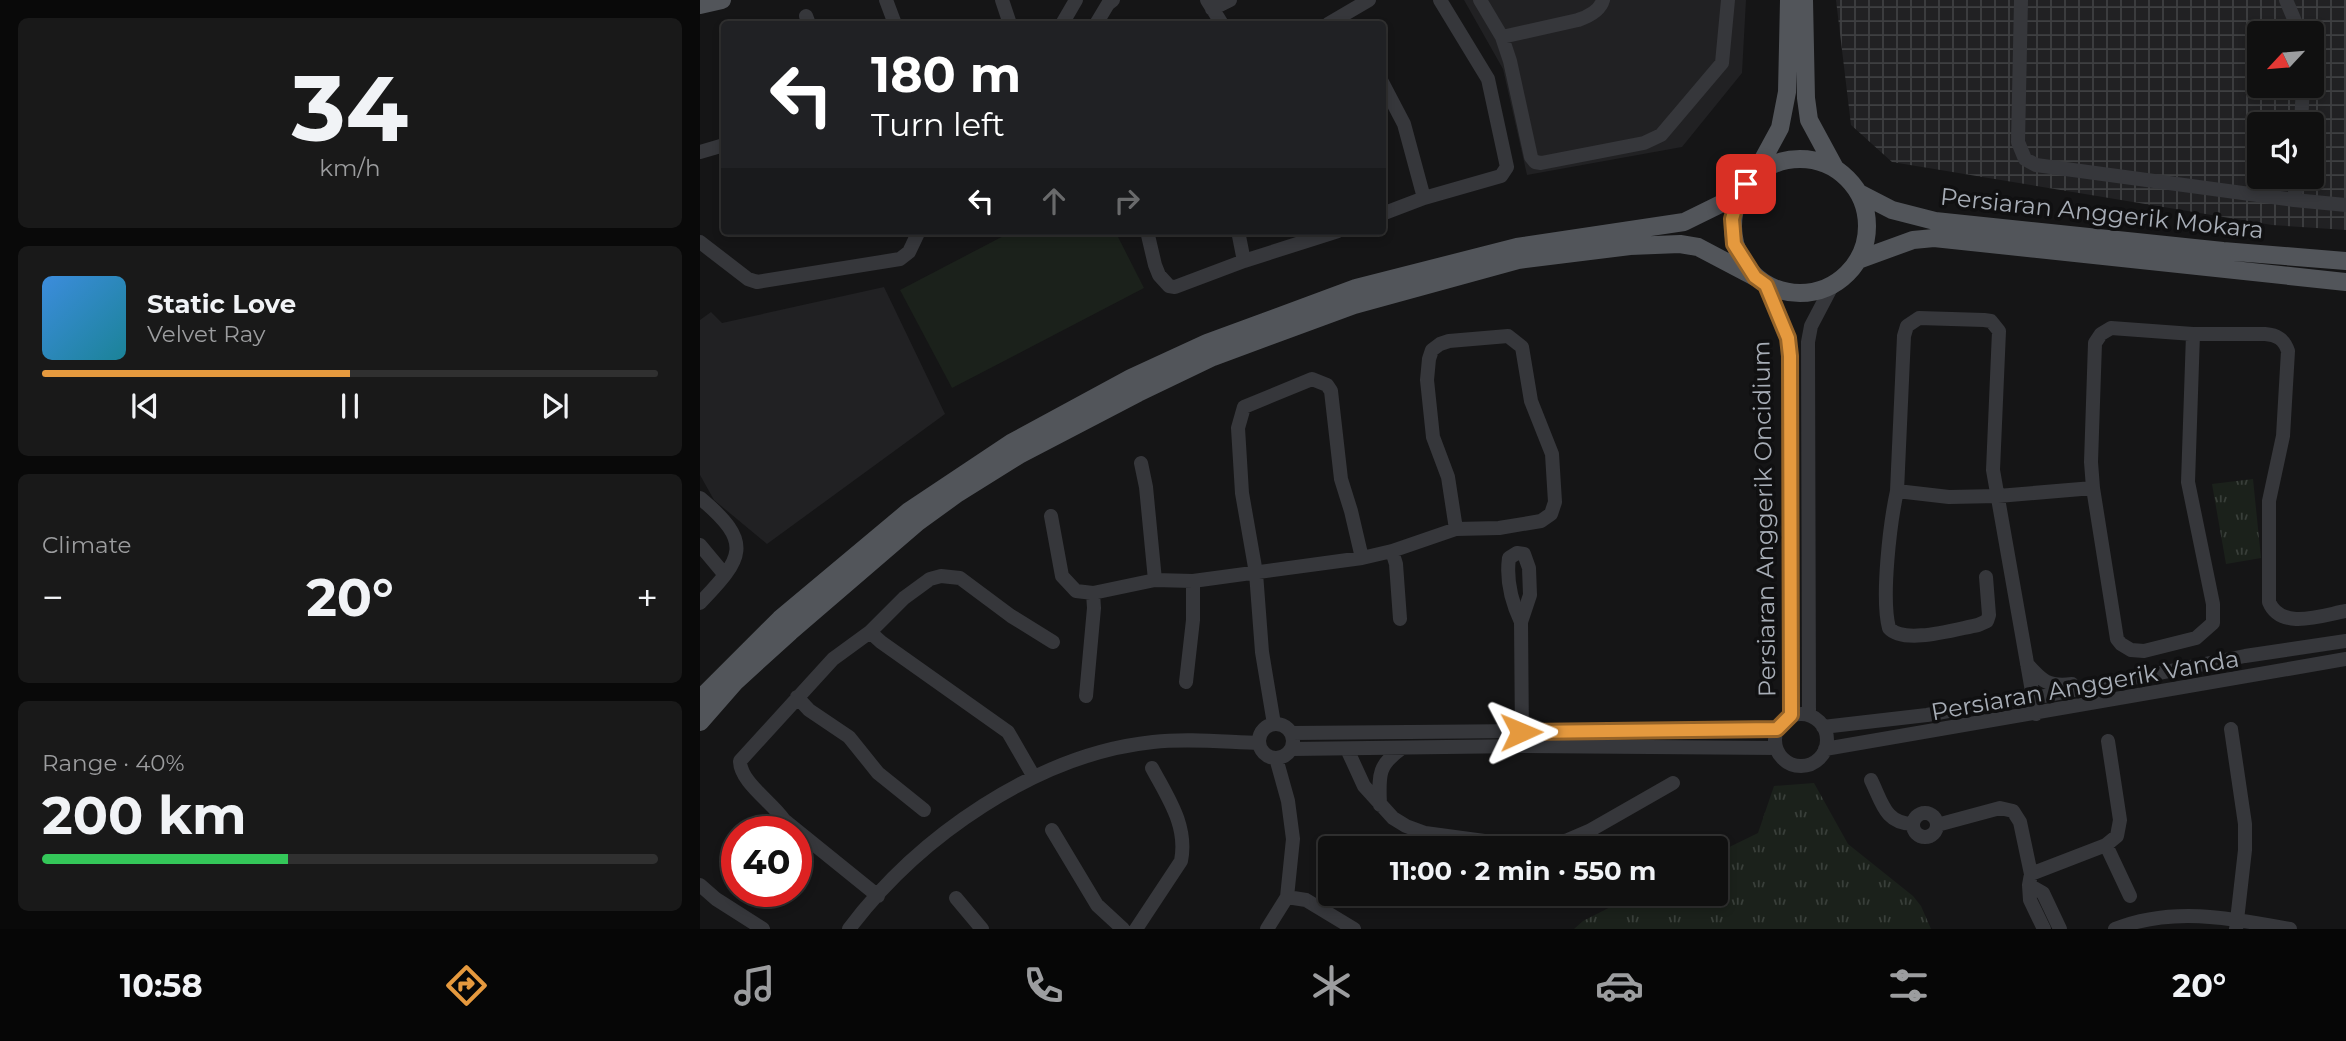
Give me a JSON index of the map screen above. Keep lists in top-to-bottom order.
{
  "streets": {
    "main road": ["Persiaran Anggerik Mokara"],
    "street": ["Persiaran Anggerik Oncidium", "Persiaran Anggerik Vanda"]
  },
  "crossings": [
    ["Persiaran Anggerik Mokara", "Persiaran Anggerik Oncidium"],
    ["Persiaran Anggerik Oncidium", "Persiaran Anggerik Vanda"]
  ],
  "north": "bottom left",
  "page": {
    "tile": [
      ["34", "km/h"],
      "Climate",
      ["Range · 40%", "200 km"]
    ],
    "turn": ["180 m", "Turn left"],
    "song": ["Static Love", "Velvet Ray"],
    "heat": ["−", "20°", "+"],
    "limit": "40",
    "trip": "11:00 · 2 min · 550 m",
    "tabs": ["10:58", "20°"]
  }
}
